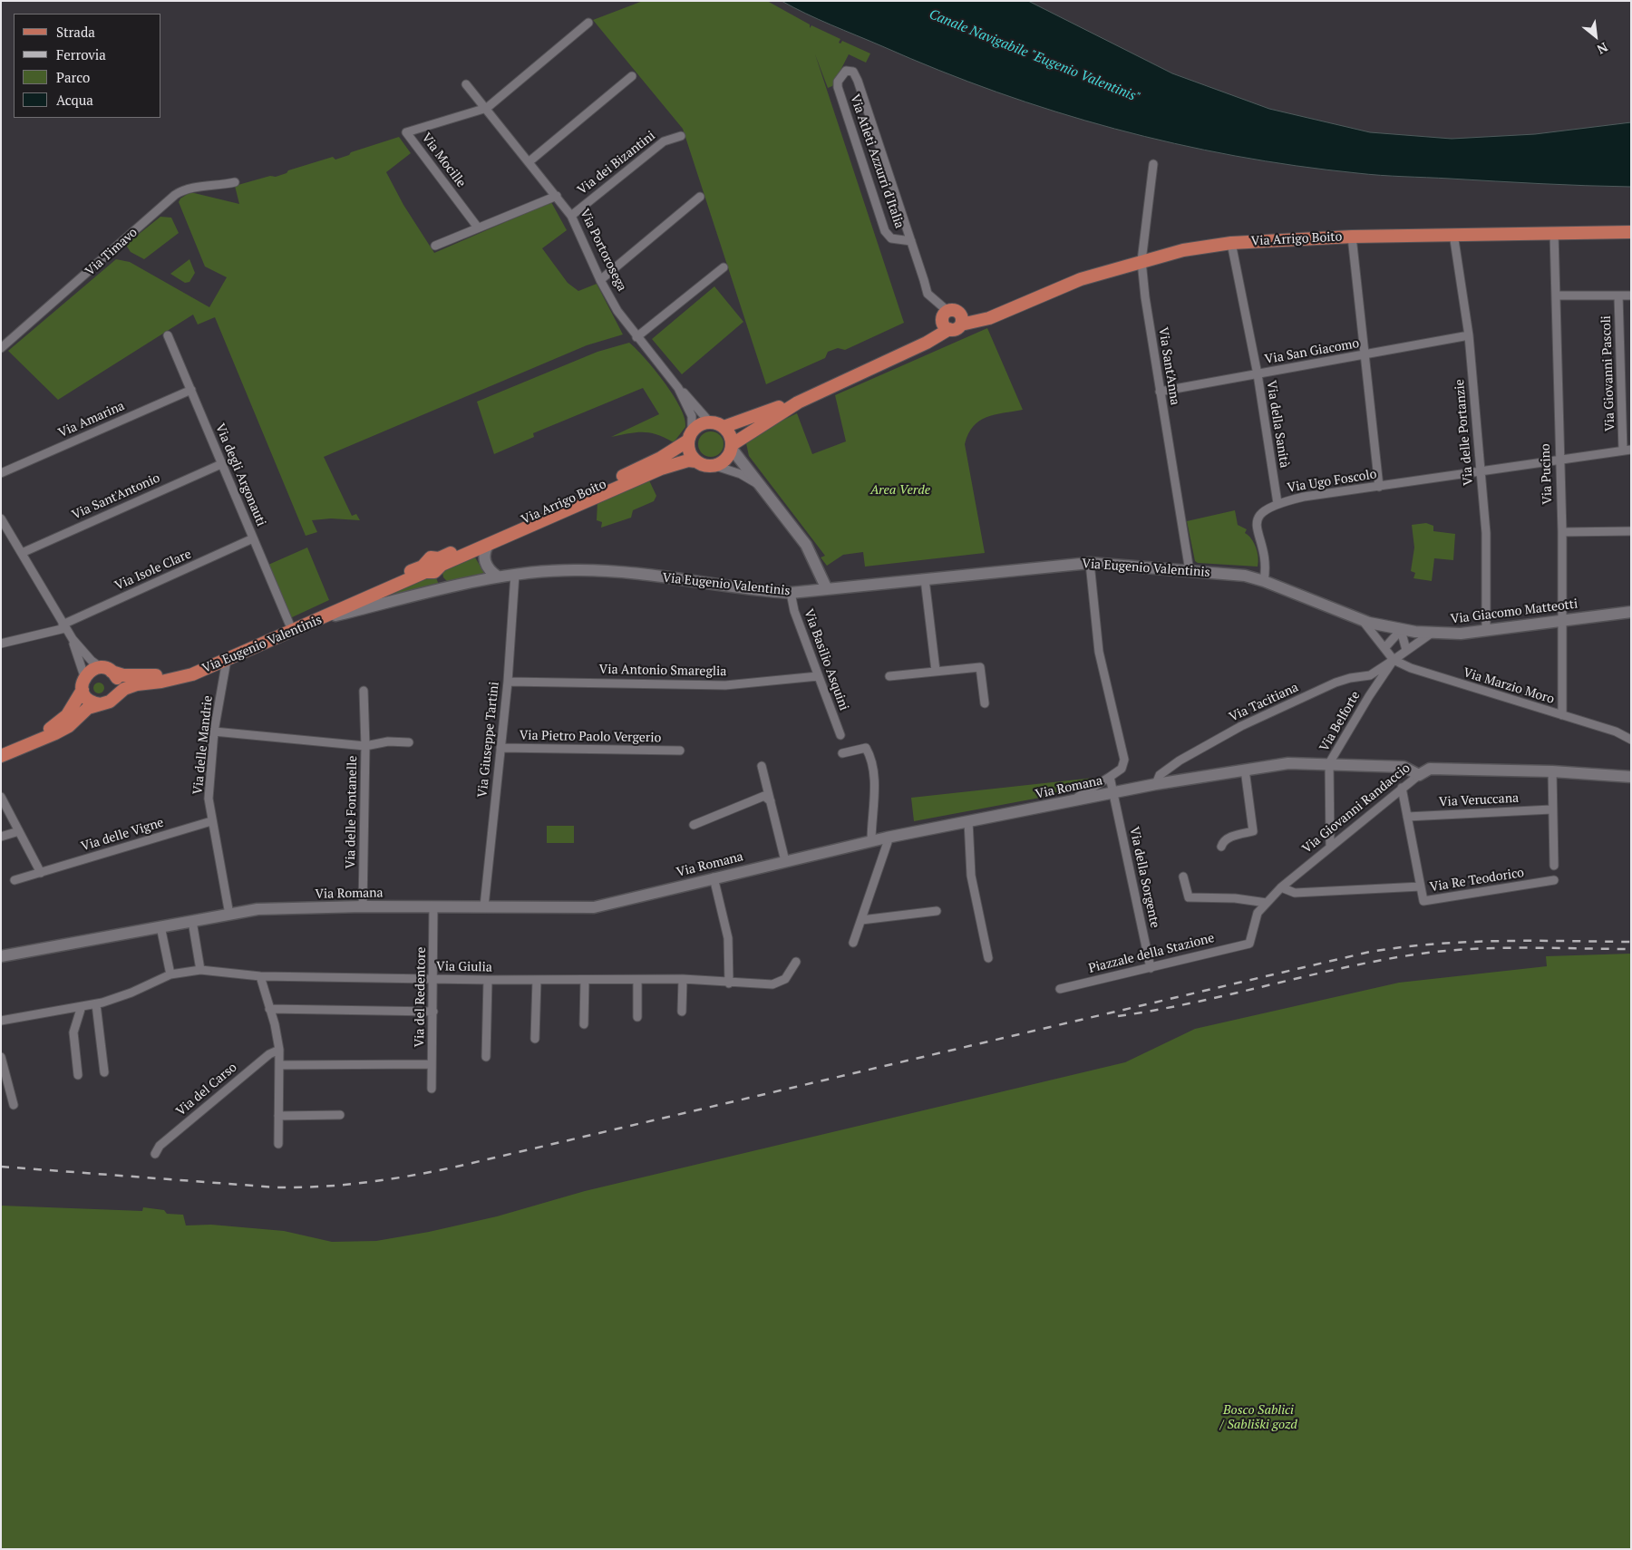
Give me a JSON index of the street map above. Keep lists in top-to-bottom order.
{
  "streets": {
    "main road": ["Via Arrigo Boito", "Via Eugenio Valentinis"],
    "street": [
      "Via Mocille",
      "Via Atleti Azzurri d'Italia",
      "Via dei Bizantini",
      "Via Portorosega",
      "Via Timavo",
      "Via San Giacomo",
      "Via Sant'Anna",
      "Via Giovanni Pascoli",
      "Via Amarina",
      "Via della Sanità",
      "Via delle Portanzie",
      "Via Pucino",
      "Via degli Argonauti",
      "Via Ugo Foscolo",
      "Via Sant'Antonio",
      "Via Isole Clare",
      "Via Giacomo Matteotti",
      "Via Basilio Asquini",
      "Via Antonio Smareglia",
      "Via Marzio Moro",
      "Via Tacitiana",
      "Via Belforte",
      "Via Pietro Paolo Vergerio",
      "Via Giuseppe Tartini",
      "Via delle Mandrie",
      "Via Romana",
      "Via Veruccana",
      "Via Giovanni Randaccio",
      "Via delle Fontanelle",
      "Via delle Vigne",
      "Via della Sorgente",
      "Via Re Teodorico",
      "Piazzale della Stazione",
      "Via Giulia",
      "Via del Redentore",
      "Via del Carso"
    ]
  },
  "crossings": [
    ["Via Mocille", "Via Portorosega"],
    ["Via Atleti Azzurri d'Italia", "Via Arrigo Boito"],
    ["Via dei Bizantini", "Via Portorosega"],
    ["Via Arrigo Boito", "Via Portorosega"],
    ["Via Arrigo Boito", "Via Sant'Anna"],
    ["Via Arrigo Boito", "Via della Sanità"],
    ["Via Arrigo Boito", "Via delle Portanzie"],
    ["Via Arrigo Boito", "Via Pucino"],
    ["Via Arrigo Boito", "Via Eugenio Valentinis"],
    ["Via San Giacomo", "Via Sant'Anna"],
    ["Via San Giacomo", "Via della Sanità"],
    ["Via San Giacomo", "Via delle Portanzie"],
    ["Via Sant'Anna", "Via Eugenio Valentinis"],
    ["Via Giovanni Pascoli", "Via Ugo Foscolo"],
    ["Via Amarina", "Via degli Argonauti"],
    ["Via della Sanità", "Via Ugo Foscolo"],
    ["Via delle Portanzie", "Via Ugo Foscolo"],
    ["Via delle Portanzie", "Via Giacomo Matteotti"],
    ["Via Pucino", "Via Ugo Foscolo"],
    ["Via Pucino", "Via Giacomo Matteotti"],
    ["Via Pucino", "Via Marzio Moro"],
    ["Via degli Argonauti", "Via Sant'Antonio"],
    ["Via degli Argonauti", "Via Eugenio Valentinis"],
    ["Via degli Argonauti", "Via Isole Clare"],
    ["Via Ugo Foscolo", "Via Eugenio Valentinis"],
    ["Via Eugenio Valentinis", "Via Giacomo Matteotti"],
    ["Via Eugenio Valentinis", "Via Basilio Asquini"],
    ["Via Eugenio Valentinis", "Via Marzio Moro"],
    ["Via Eugenio Valentinis", "Via Giuseppe Tartini"],
    ["Via Eugenio Valentinis", "Via delle Mandrie"],
    ["Via Giacomo Matteotti", "Via Belforte"],
    ["Via Basilio Asquini", "Via Antonio Smareglia"],
    ["Via Antonio Smareglia", "Via Giuseppe Tartini"],
    ["Via Marzio Moro", "Via Tacitiana"],
    ["Via Marzio Moro", "Via Belforte"],
    ["Via Tacitiana", "Via Belforte"],
    ["Via Tacitiana", "Via Romana"],
    ["Via Belforte", "Via Romana"],
    ["Via Belforte", "Via Giovanni Randaccio"],
    ["Via Pietro Paolo Vergerio", "Via Giuseppe Tartini"],
    ["Via Giuseppe Tartini", "Via Romana"],
    ["Via delle Mandrie", "Via Romana"],
    ["Via delle Mandrie", "Via delle Fontanelle"],
    ["Via delle Mandrie", "Via delle Vigne"],
    ["Via Romana", "Via Giovanni Randaccio"],
    ["Via Romana", "Via delle Fontanelle"],
    ["Via Romana", "Via della Sorgente"],
    ["Via Romana", "Via del Redentore"],
    ["Via Giovanni Randaccio", "Via Re Teodorico"],
    ["Via Giovanni Randaccio", "Piazzale della Stazione"],
    ["Via della Sorgente", "Piazzale della Stazione"],
    ["Via Giulia", "Via del Redentore"]
  ],
  "water": ["Canale Navigabile \"Eugenio Valentinis\""],
  "parks": ["Area Verde", "Bosco Sablici / Sabliški gozd"],
  "legend": [
    "Strada",
    "Ferrovia",
    "Parco",
    "Acqua"
  ],
  "north": "bottom right"
}
